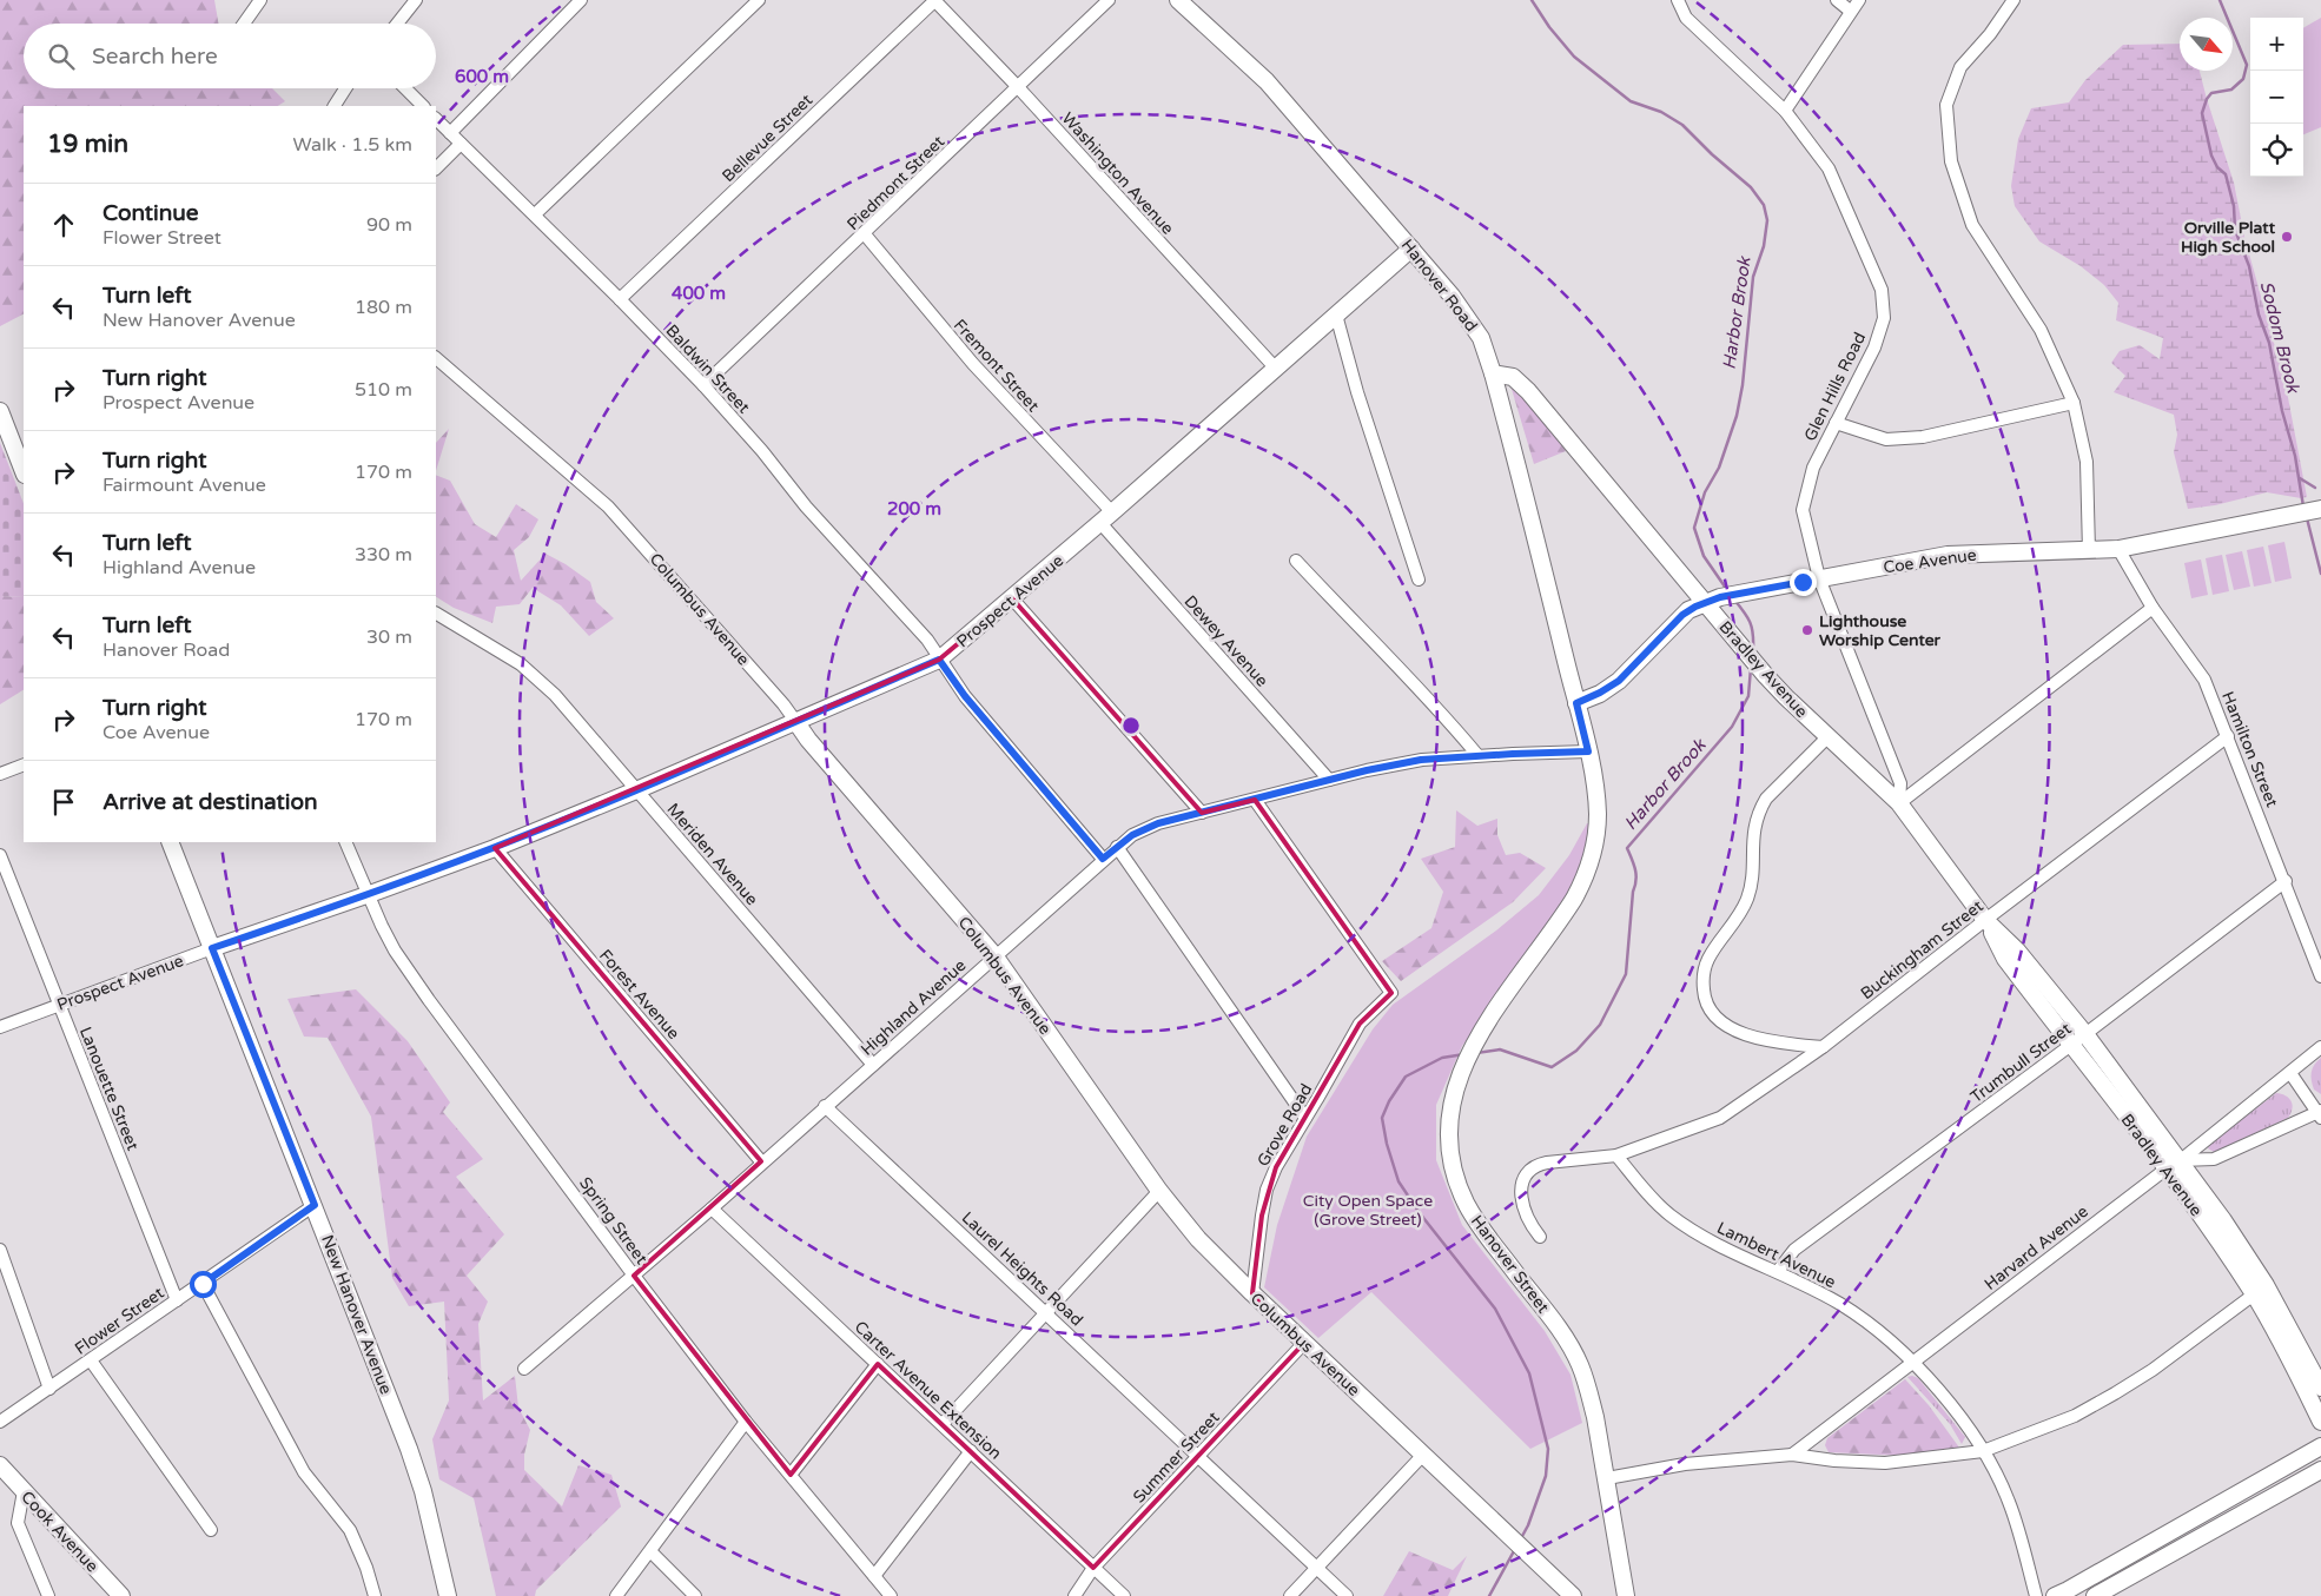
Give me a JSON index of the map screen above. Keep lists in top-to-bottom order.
{
  "streets": {
    "street": [
      "Bellevue Street",
      "Washington Avenue",
      "Piedmont Street",
      "Hanover Road",
      "Fremont Street",
      "Baldwin Street",
      "Glen Hills Road",
      "Coe Avenue",
      "Prospect Avenue",
      "Columbus Avenue",
      "Dewey Avenue",
      "Bradley Avenue",
      "Hamilton Street",
      "Meriden Avenue",
      "Buckingham Street",
      "Forest Avenue",
      "Highland Avenue",
      "Trumbull Street",
      "Lanouette Street",
      "Grove Road",
      "Spring Street",
      "Harvard Avenue",
      "Lambert Avenue",
      "Hanover Street",
      "Laurel Heights Road",
      "New Hanover Avenue",
      "Flower Street",
      "Carter Avenue Extension",
      "Summer Street",
      "Cook Avenue"
    ]
  },
  "crossings": [
    ["Bellevue Street", "Washington Avenue"],
    ["Bellevue Street", "Baldwin Street"],
    ["Washington Avenue", "Piedmont Street"],
    ["Washington Avenue", "Prospect Avenue"],
    ["Piedmont Street", "Fremont Street"],
    ["Piedmont Street", "Baldwin Street"],
    ["Hanover Road", "Coe Avenue"],
    ["Hanover Road", "Prospect Avenue"],
    ["Hanover Road", "Bradley Avenue"],
    ["Hanover Road", "Highland Avenue"],
    ["Hanover Road", "Hanover Street"],
    ["Fremont Street", "Prospect Avenue"],
    ["Baldwin Street", "Prospect Avenue"],
    ["Baldwin Street", "Highland Avenue"],
    ["Glen Hills Road", "Coe Avenue"],
    ["Glen Hills Road", "Bradley Avenue"],
    ["Coe Avenue", "Bradley Avenue"],
    ["Coe Avenue", "Hamilton Street"],
    ["Prospect Avenue", "Columbus Avenue"],
    ["Prospect Avenue", "Dewey Avenue"],
    ["Prospect Avenue", "Meriden Avenue"],
    ["Prospect Avenue", "Forest Avenue"],
    ["Prospect Avenue", "Lanouette Street"],
    ["Prospect Avenue", "Spring Street"],
    ["Prospect Avenue", "New Hanover Avenue"],
    ["Columbus Avenue", "Highland Avenue"],
    ["Columbus Avenue", "Grove Road"],
    ["Columbus Avenue", "Summer Street"],
    ["Dewey Avenue", "Highland Avenue"],
    ["Bradley Avenue", "Buckingham Street"],
    ["Bradley Avenue", "Trumbull Street"],
    ["Bradley Avenue", "Harvard Avenue"],
    ["Hamilton Street", "Buckingham Street"],
    ["Hamilton Street", "Trumbull Street"],
    ["Meriden Avenue", "Highland Avenue"],
    ["Buckingham Street", "Lambert Avenue"],
    ["Forest Avenue", "Highland Avenue"],
    ["Highland Avenue", "Grove Road"],
    ["Highland Avenue", "Spring Street"],
    ["Highland Avenue", "Hanover Street"],
    ["Highland Avenue", "Laurel Heights Road"],
    ["Highland Avenue", "Carter Avenue Extension"],
    ["Trumbull Street", "Lambert Avenue"],
    ["Lanouette Street", "Flower Street"],
    ["Harvard Avenue", "Lambert Avenue"],
    ["Laurel Heights Road", "Summer Street"],
    ["New Hanover Avenue", "Flower Street"],
    ["Carter Avenue Extension", "Summer Street"]
  ],
  "water": ["Harbor Brook", "Sodom Brook"],
  "parks": ["City Open Space (Grove Street)"],
  "places": ["Orville Platt High School", "Lighthouse Worship Center"],
  "north": "bottom right",
  "page": {
    "map_buttons": ["+", "−"],
    "search": "Search here",
    "heading": ["19 min", "Walk · 1.5 km"],
    "list": [
      ["Continue", "Flower Street", "90 m"],
      ["Turn left", "New Hanover Avenue", "180 m"],
      ["Turn right", "Prospect Avenue", "510 m"],
      ["Turn right", "Fairmount Avenue", "170 m"],
      ["Turn left", "Highland Avenue", "330 m"],
      ["Turn left", "Hanover Road", "30 m"],
      ["Turn right", "Coe Avenue", "170 m"],
      "Arrive at destination"
    ]
  },
  "rings": ["600 m", "400 m", "200 m"]
}
